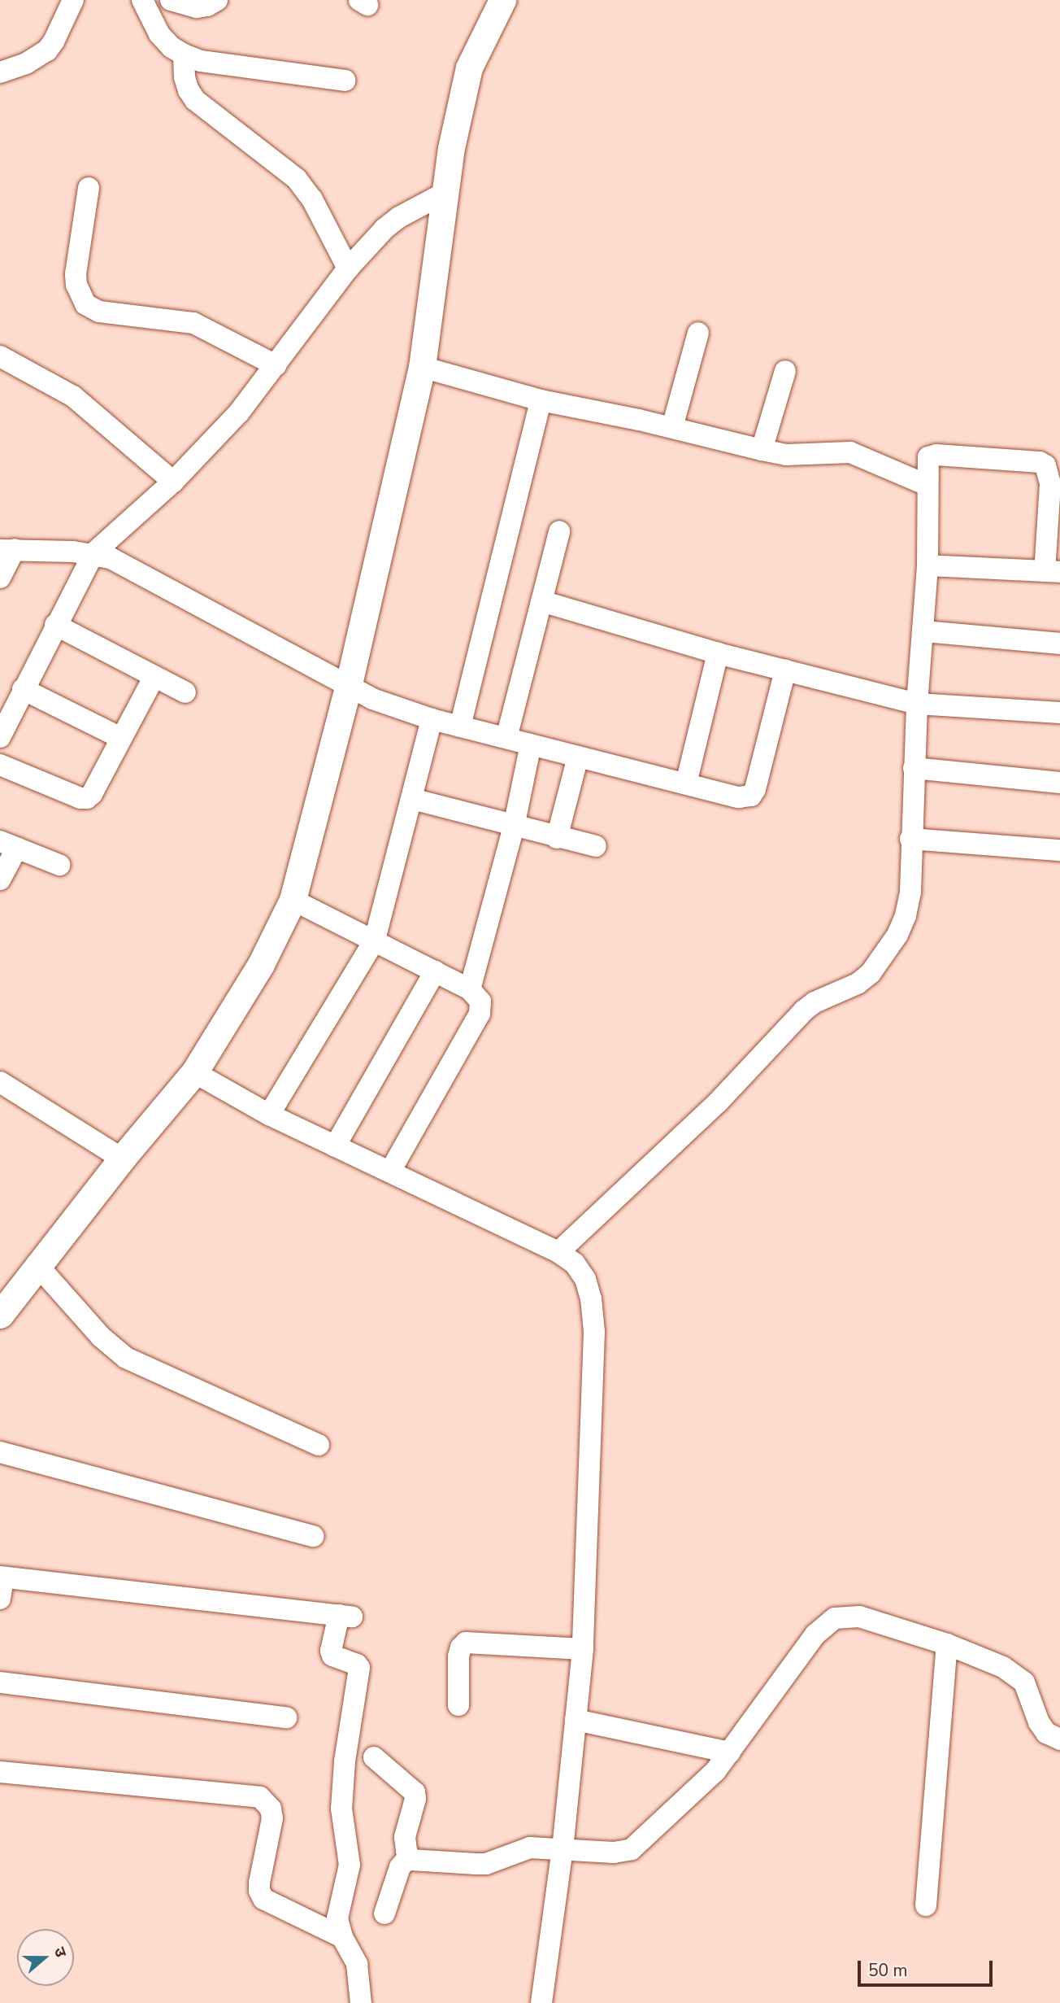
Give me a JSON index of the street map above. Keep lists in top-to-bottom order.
{
  "scale_bar": "50 m",
  "north": "right"
}
